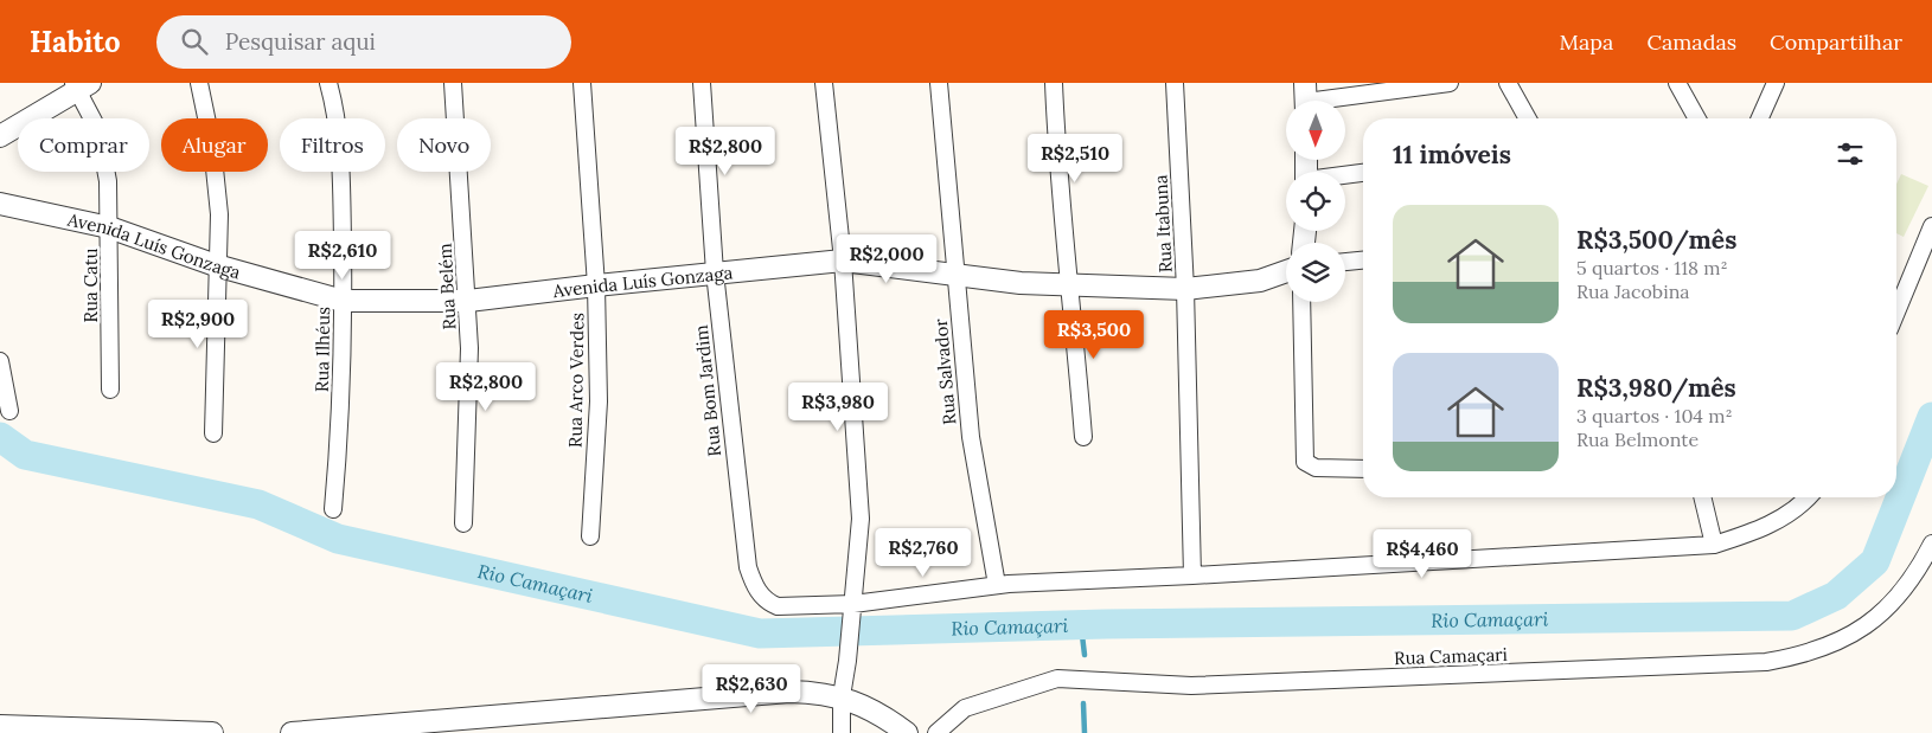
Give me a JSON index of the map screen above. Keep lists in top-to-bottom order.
{
  "streets": {
    "street": [
      "Rua Itabuna",
      "Avenida Luís Gonzaga",
      "Rua Catu",
      "Rua Belém",
      "Rua Ilhéus",
      "Rua Salvador",
      "Rua Arco Verdes",
      "Rua Bom Jardim",
      "Rua Camaçari"
    ]
  },
  "crossings": [
    ["Rua Itabuna", "Avenida Luís Gonzaga"],
    ["Rua Itabuna", "Rua Bom Jardim"],
    ["Avenida Luís Gonzaga", "Rua Catu"],
    ["Avenida Luís Gonzaga", "Rua Belém"],
    ["Avenida Luís Gonzaga", "Rua Ilhéus"],
    ["Avenida Luís Gonzaga", "Rua Salvador"],
    ["Avenida Luís Gonzaga", "Rua Arco Verdes"],
    ["Avenida Luís Gonzaga", "Rua Bom Jardim"],
    ["Rua Salvador", "Rua Bom Jardim"]
  ],
  "water": ["Rio Camaçari"],
  "north": "bottom",
  "page": {
    "header": "Habito",
    "search": "Pesquisar aqui",
    "nav": ["Mapa", "Camadas", "Compartilhar"],
    "chip": [
      "Comprar",
      "Alugar",
      "Filtros",
      "Novo"
    ],
    "heading": "11 imóveis",
    "price": [
      "R$2,800",
      "R$2,510",
      "R$2,610",
      "R$2,000",
      "R$2,900",
      "R$3,500",
      "R$2,800",
      "R$3,980",
      "R$2,760",
      "R$4,460",
      "R$2,630"
    ],
    "list": [
      {
        "name": "R$3,500/mês",
        "note": "5 quartos · 118 m² · Rua Jacobina"
      },
      {
        "name": "R$3,980/mês",
        "note": "3 quartos · 104 m² · Rua Belmonte"
      }
    ]
  }
}
